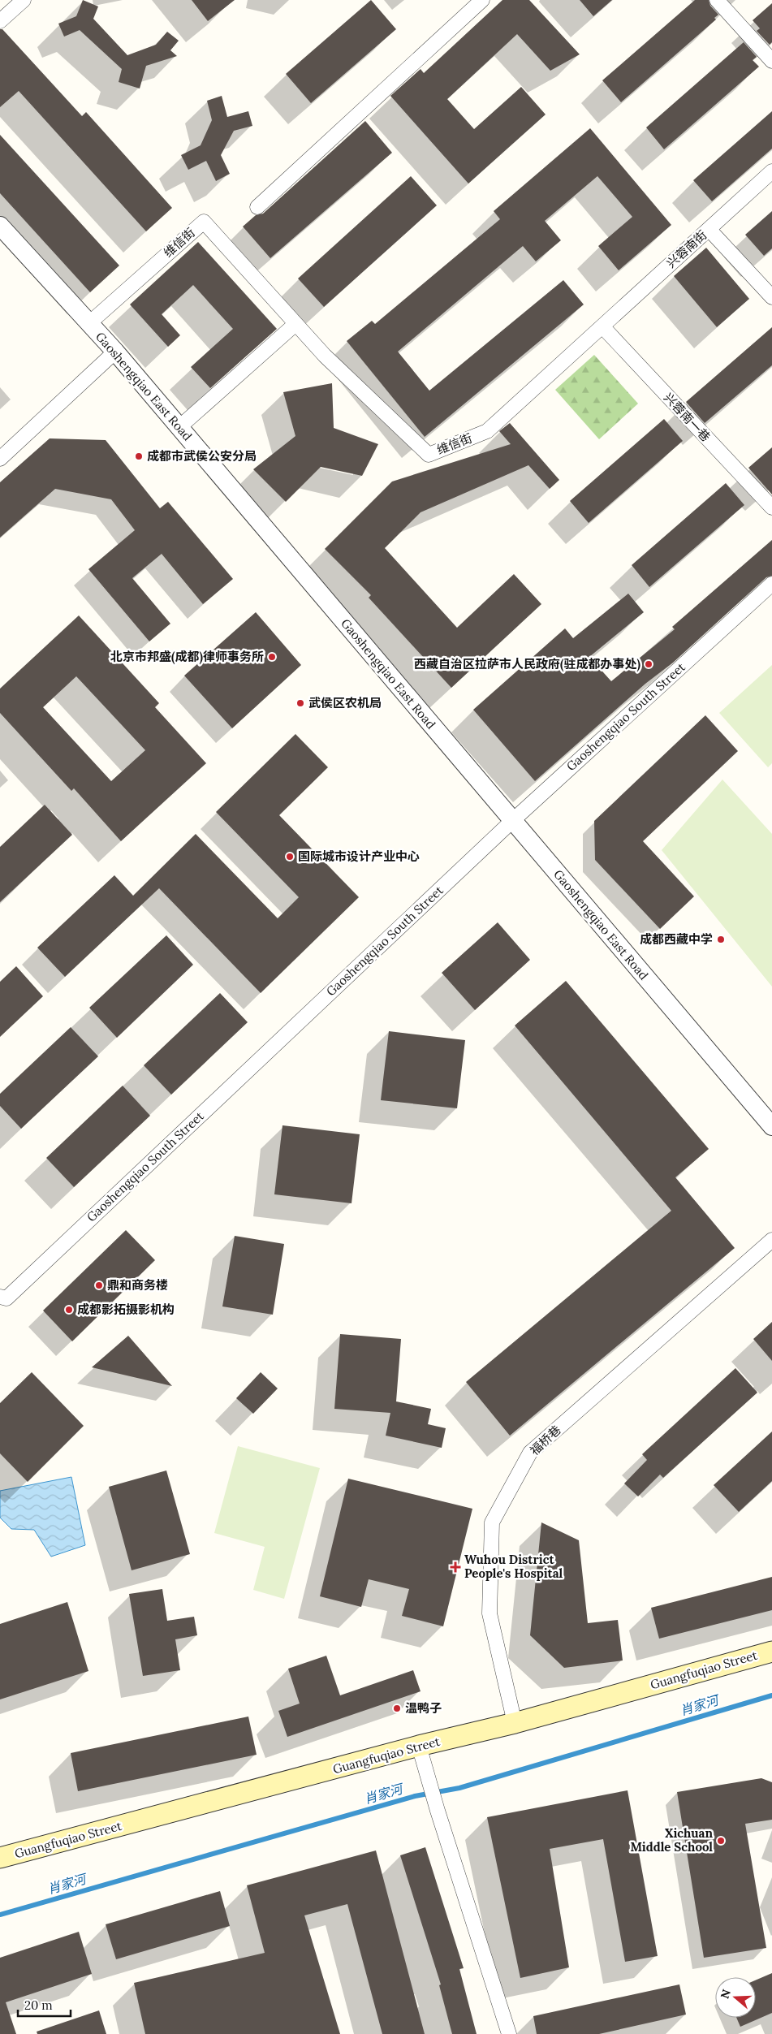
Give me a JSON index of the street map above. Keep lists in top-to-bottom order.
{
  "streets": {
    "main road": ["Guangfuqiao Street"],
    "street": [
      "维信街",
      "兴蓉南街",
      "Gaoshengqiao East Road",
      "兴蓉南一巷",
      "Gaoshengqiao South Street",
      "福桥巷"
    ]
  },
  "crossings": [
    ["维信街", "兴蓉南街"],
    ["维信街", "Gaoshengqiao East Road"],
    ["维信街", "兴蓉南一巷"],
    ["兴蓉南街", "兴蓉南一巷"],
    ["Gaoshengqiao East Road", "Gaoshengqiao South Street"],
    ["福桥巷", "Guangfuqiao Street"]
  ],
  "water": ["肖家河"],
  "places": {
    "other": [
      "成都市武侯公安分局",
      "北京市邦盛(成都)律师事务所",
      "西藏自治区拉萨市人民政府(驻成都办事处)",
      "武侯区农机局",
      "国际城市设计产业中心",
      "成都西藏中学",
      "鼎和商务楼",
      "成都影拓摄影机构",
      "温鸭子",
      "Xichuan Middle School"
    ],
    "health": ["Wuhou District People's Hospital"]
  },
  "scale_bar": "20 m",
  "north": "left"
}
